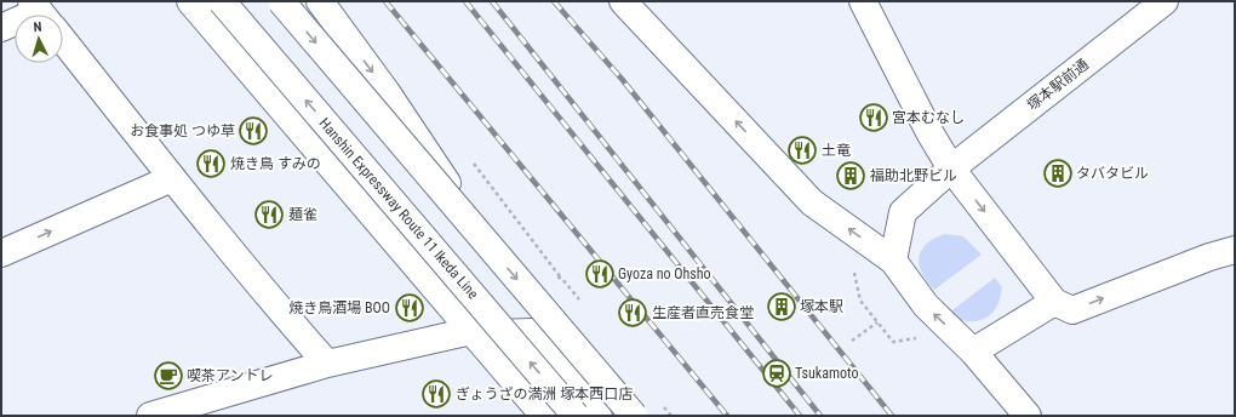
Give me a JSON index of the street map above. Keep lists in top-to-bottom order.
{
  "streets": {
    "main road": ["塚本駅前通", "Hanshin Expressway Route 11 Ikeda Line"]
  },
  "places": {
    "restaurant": [
      "宮本むなし",
      "お食事処 つゆ草",
      "土竜",
      "焼き鳥 すみの",
      "麺雀",
      "Gyoza no Ohsho",
      "焼き鳥酒場 BOO",
      "生産者直売食堂",
      "ぎょうざの満洲 塚本西口店"
    ],
    "building": ["タバタビル", "福助北野ビル", "塚本駅"],
    "station": ["Tsukamoto"],
    "cafe": ["喫茶アントレ"]
  },
  "north": "top"
}
